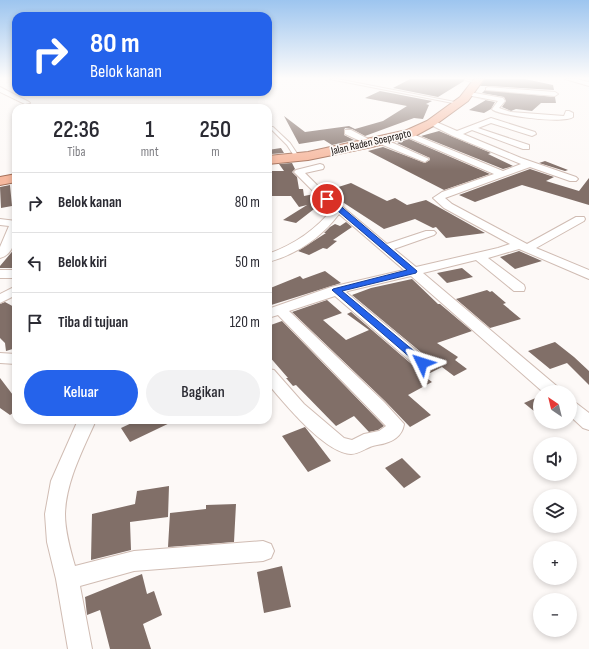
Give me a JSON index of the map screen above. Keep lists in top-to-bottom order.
{
  "streets": {
    "highway": ["Jalan Raden Soeprapto"]
  },
  "north": "top left",
  "page": {
    "turn": ["80 m", "Belok kanan"],
    "eta": [
      "22:36",
      "Tiba",
      "1",
      "mnt",
      "250",
      "m"
    ],
    "list": [
      {
        "name": "Belok kanan",
        "value": "80 m"
      },
      {
        "name": "Belok kiri",
        "value": "50 m"
      },
      {
        "name": "Tiba di tujuan",
        "value": "120 m"
      }
    ],
    "buttons": ["Keluar", "Bagikan"],
    "map_buttons": ["+", "−"]
  }
}
